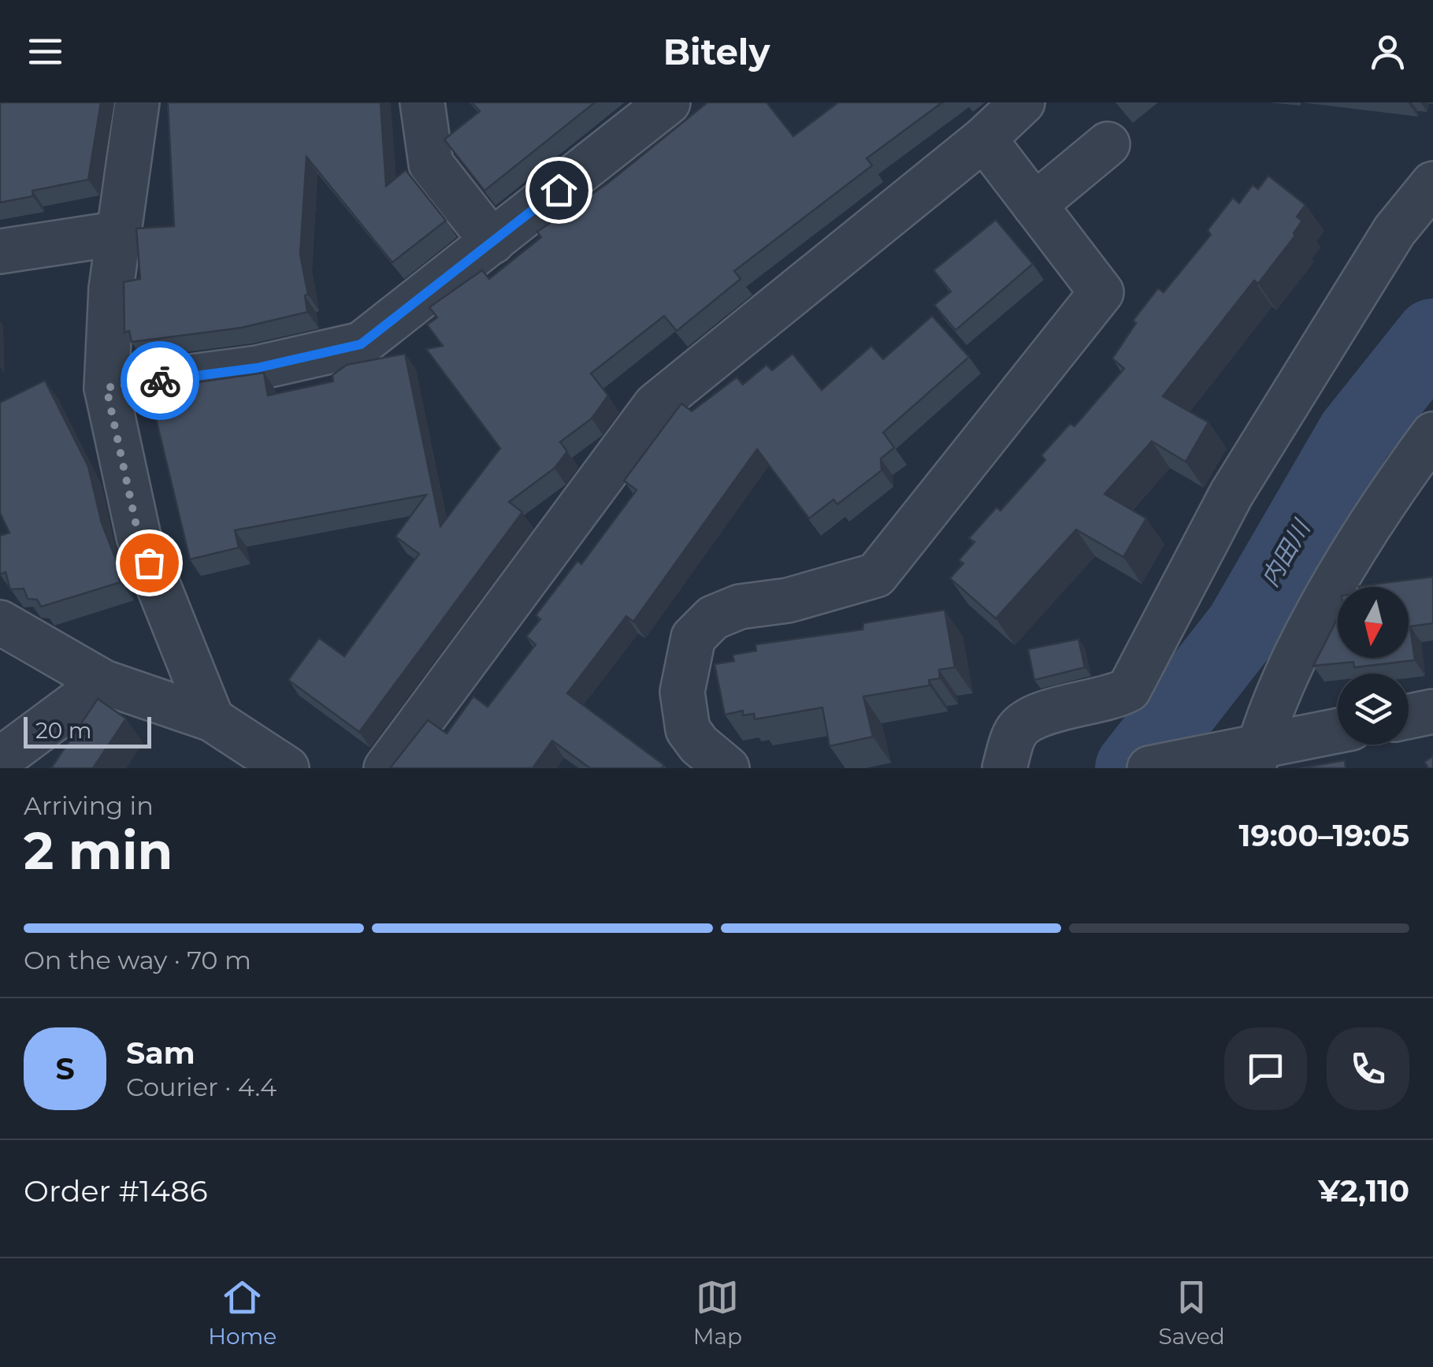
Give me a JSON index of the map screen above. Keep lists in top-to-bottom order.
{
  "water": ["内田川"],
  "scale_bar": "20 m",
  "north": "bottom",
  "page": {
    "header": "Bitely",
    "scale": "20 m",
    "heading": ["2 min", "Arriving in", "19:00–19:05"],
    "panel": [
      "Sam",
      "Courier · 4.4",
      "Order #1486",
      "¥2,110"
    ],
    "bar": "On the way · 70 m",
    "round": "S",
    "tabs": ["Home", "Map", "Saved"]
  }
}
